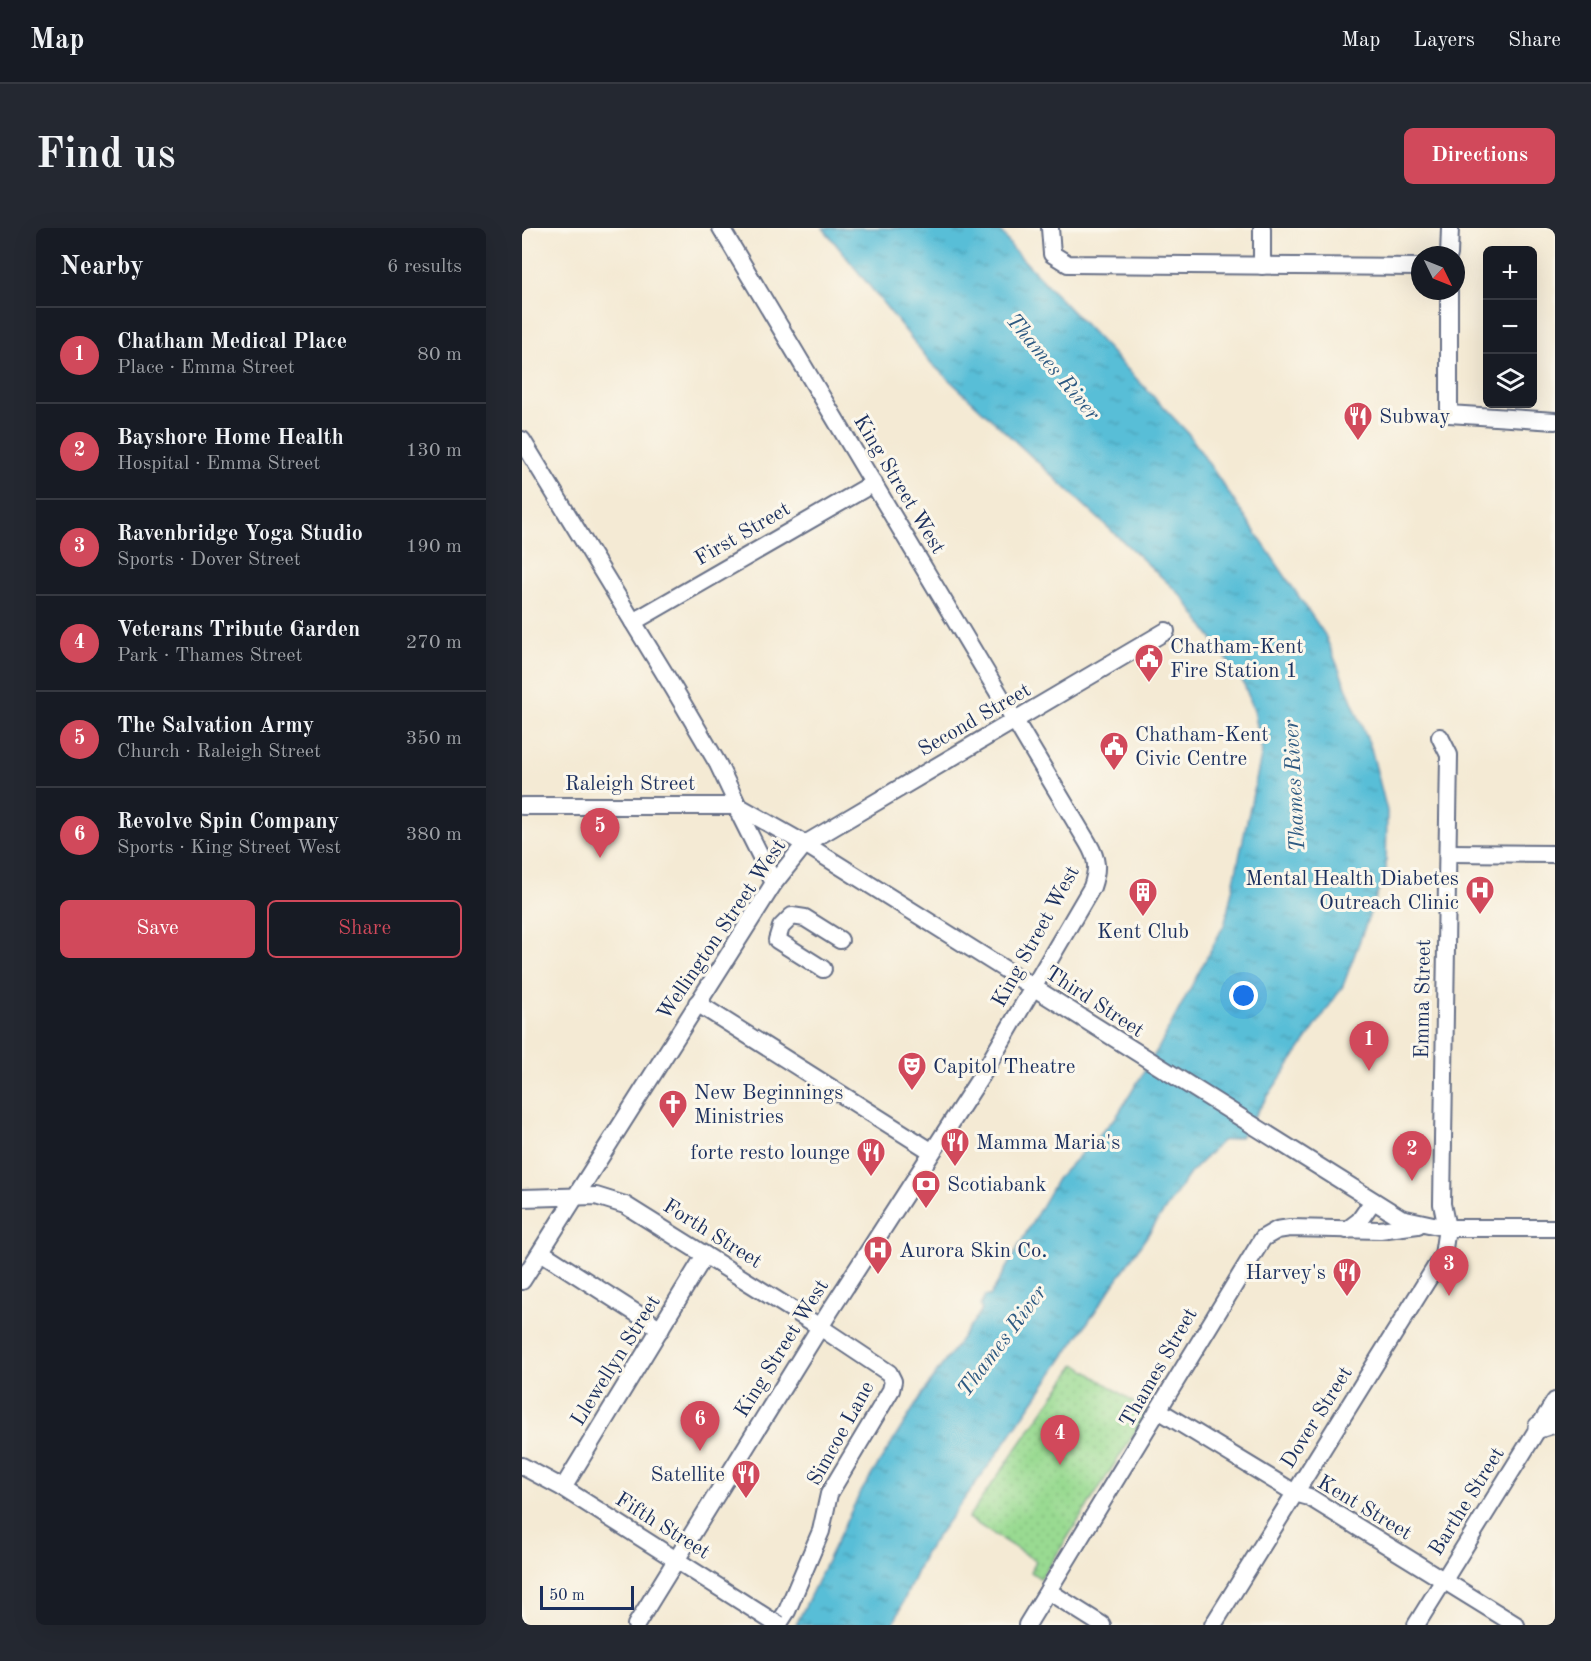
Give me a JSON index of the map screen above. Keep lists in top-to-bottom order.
{
  "streets": {
    "street": [
      "King Street West",
      "First Street",
      "Second Street",
      "Raleigh Street",
      "Wellington Street West",
      "Emma Street",
      "Third Street",
      "Forth Street",
      "Llewellyn Street",
      "Thames Street",
      "Dover Street",
      "Simcoe Lane",
      "Barthe Street",
      "Kent Street",
      "Fifth Street"
    ]
  },
  "crossings": [
    ["King Street West", "First Street"],
    ["King Street West", "Second Street"],
    ["King Street West", "Third Street"],
    ["King Street West", "Forth Street"],
    ["King Street West", "Simcoe Lane"],
    ["King Street West", "Fifth Street"],
    ["Second Street", "Wellington Street West"],
    ["Second Street", "Third Street"],
    ["Raleigh Street", "Wellington Street West"],
    ["Wellington Street West", "Third Street"],
    ["Wellington Street West", "Forth Street"],
    ["Emma Street", "Dover Street"],
    ["Third Street", "Thames Street"],
    ["Forth Street", "Llewellyn Street"],
    ["Forth Street", "Simcoe Lane"],
    ["Llewellyn Street", "Fifth Street"],
    ["Thames Street", "Kent Street"],
    ["Dover Street", "Kent Street"],
    ["Simcoe Lane", "Fifth Street"],
    ["Barthe Street", "Kent Street"]
  ],
  "water": ["Thames River"],
  "places": {
    "restaurant": [
      "Subway",
      "Mamma Maria's",
      "forte resto lounge",
      "Harvey's",
      "Satellite"
    ],
    "public building": ["Chatham-Kent Fire Station 1", "Chatham-Kent Civic Centre"],
    "hospital": ["Mental Health Diabetes Outreach Clinic", "Aurora Skin Co."],
    "building": ["Kent Club"],
    "theatre": ["Capitol Theatre"],
    "church": ["New Beginnings Ministries"],
    "bank": ["Scotiabank"]
  },
  "scale_bar": "50 m",
  "north": "bottom right",
  "page": {
    "header": "Map",
    "nav": ["Map", "Layers", "Share"],
    "buttons": [
      "Directions",
      ["Save", "Share"]
    ],
    "title": "Find us",
    "heading": ["Nearby", "6 results"],
    "map_buttons": ["+", "−"],
    "list": [
      {
        "mark": "1",
        "name": "Chatham Medical Place",
        "note": "Place · Emma Street",
        "value": "80 m"
      },
      {
        "mark": "2",
        "name": "Bayshore Home Health",
        "note": "Hospital · Emma Street",
        "value": "130 m"
      },
      {
        "mark": "3",
        "name": "Ravenbridge Yoga Studio",
        "note": "Sports · Dover Street",
        "value": "190 m"
      },
      {
        "mark": "4",
        "name": "Veterans Tribute Garden",
        "note": "Park · Thames Street",
        "value": "270 m"
      },
      {
        "mark": "5",
        "name": "The Salvation Army",
        "note": "Church · Raleigh Street",
        "value": "350 m"
      },
      {
        "mark": "6",
        "name": "Revolve Spin Company",
        "note": "Sports · King Street West",
        "value": "380 m"
      }
    ],
    "pins": [
      "5",
      "1",
      "2",
      "3",
      "6",
      "4"
    ],
    "scale": "50 m"
  }
}
